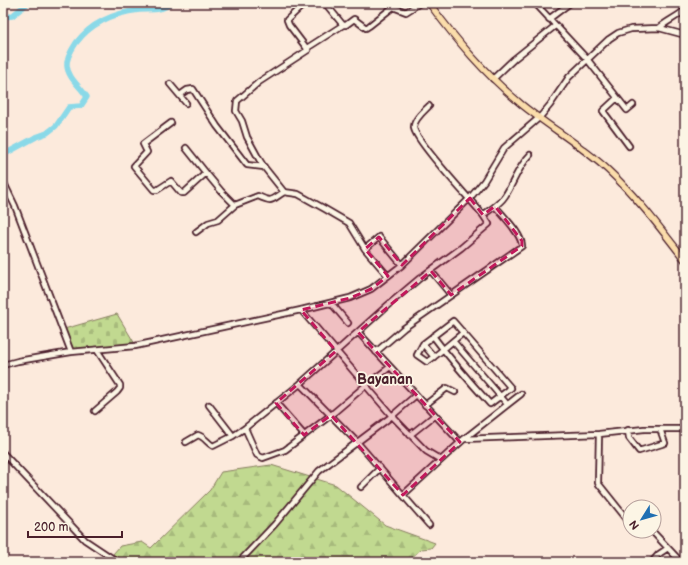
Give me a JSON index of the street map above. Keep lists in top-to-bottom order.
{
  "districts": ["Bayanan"],
  "scale_bar": "200 m",
  "north": "bottom left"
}
